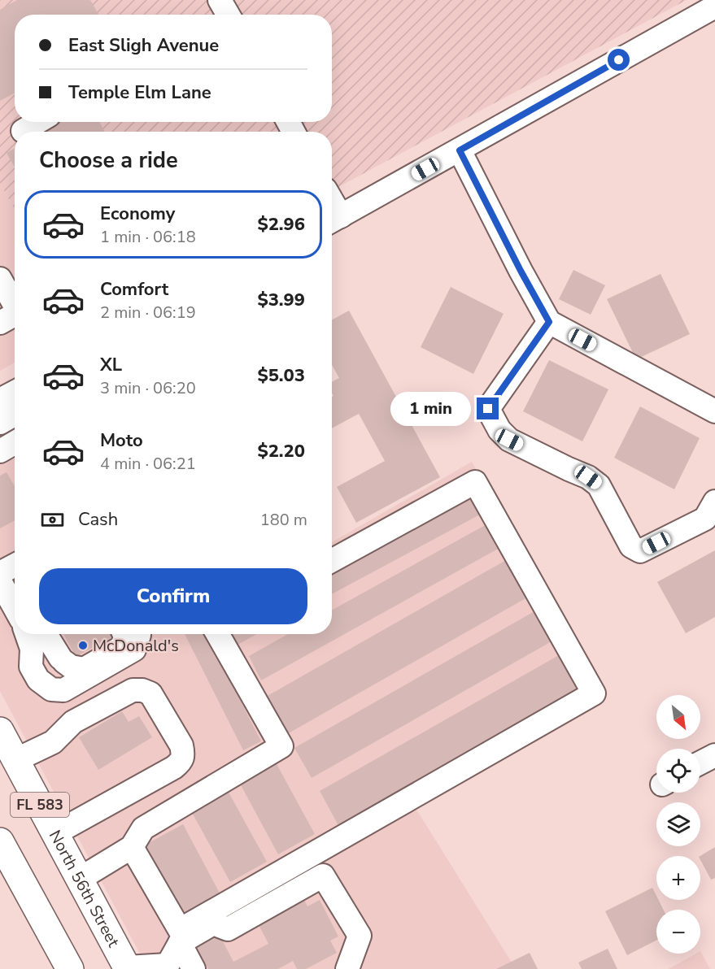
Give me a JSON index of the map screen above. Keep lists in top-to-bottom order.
{
  "streets": {
    "main road": ["FL 583", "North 56th Street"]
  },
  "places": ["McDonald's"],
  "north": "bottom right",
  "page": {
    "banner": ["East Sligh Avenue", "Temple Elm Lane"],
    "heading": "Choose a ride",
    "list": [
      {
        "name": "Economy",
        "note": "1 min · 06:18",
        "value": "$2.96"
      },
      {
        "name": "Comfort",
        "note": "2 min · 06:19",
        "value": "$3.99"
      },
      {
        "name": "XL",
        "note": "3 min · 06:20",
        "value": "$5.03"
      },
      {
        "name": "Moto",
        "note": "4 min · 06:21",
        "value": "$2.20"
      }
    ],
    "bubble": "1 min",
    "pay": ["Cash", "180 m"],
    "buttons": "Confirm",
    "map_buttons": ["+", "−"]
  }
}
